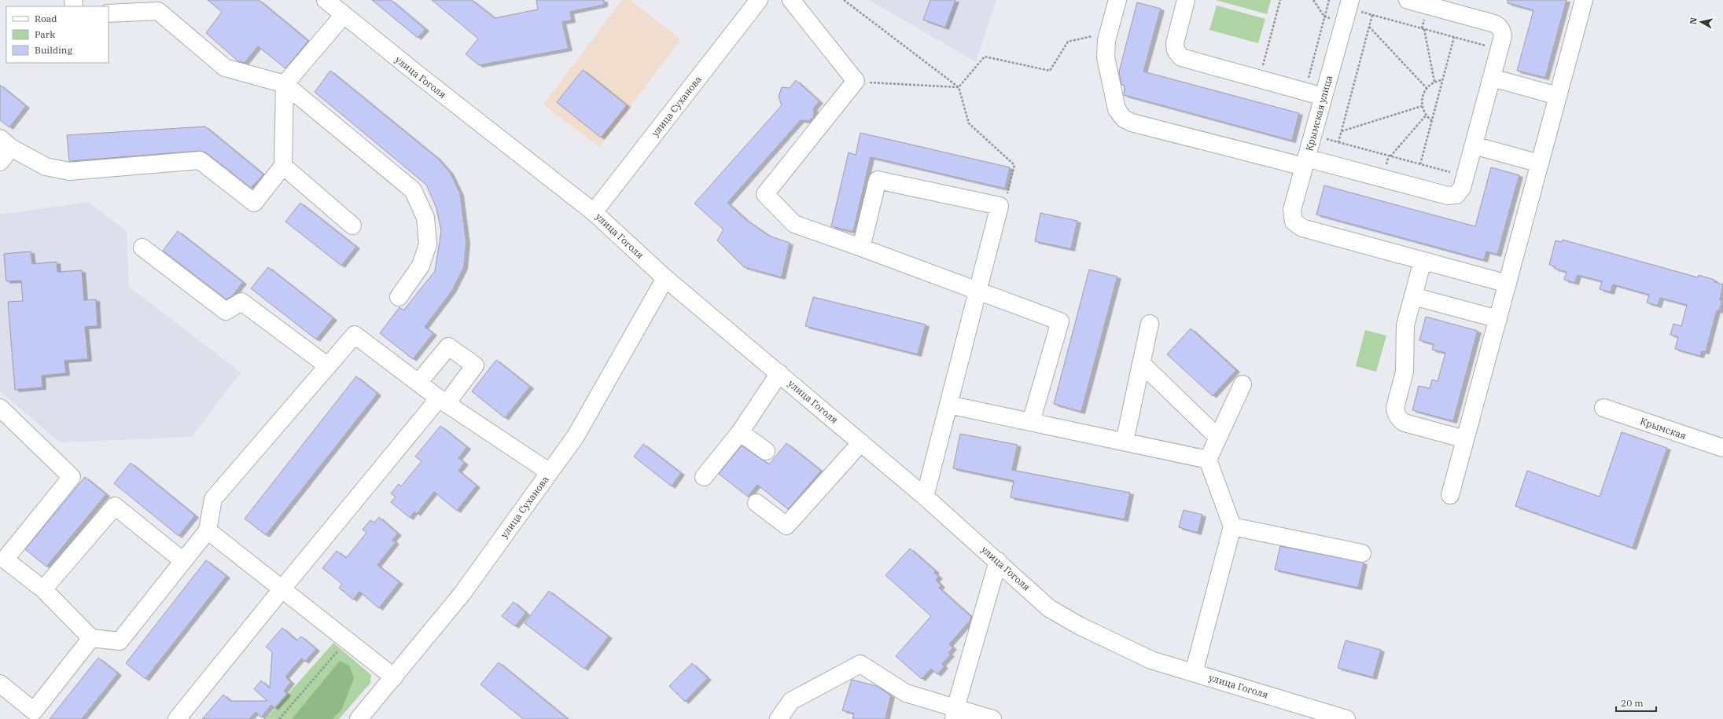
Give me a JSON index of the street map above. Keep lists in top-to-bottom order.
{
  "streets": {
    "street": [
      "улица Гоголя",
      "улица Суханова",
      "Крымская улица",
      "Крымская"
    ]
  },
  "crossings": [
    ["улица Гоголя", "улица Суханова"]
  ],
  "legend": ["Road", "Park", "Building"],
  "scale_bar": "20 m",
  "north": "left"
}
